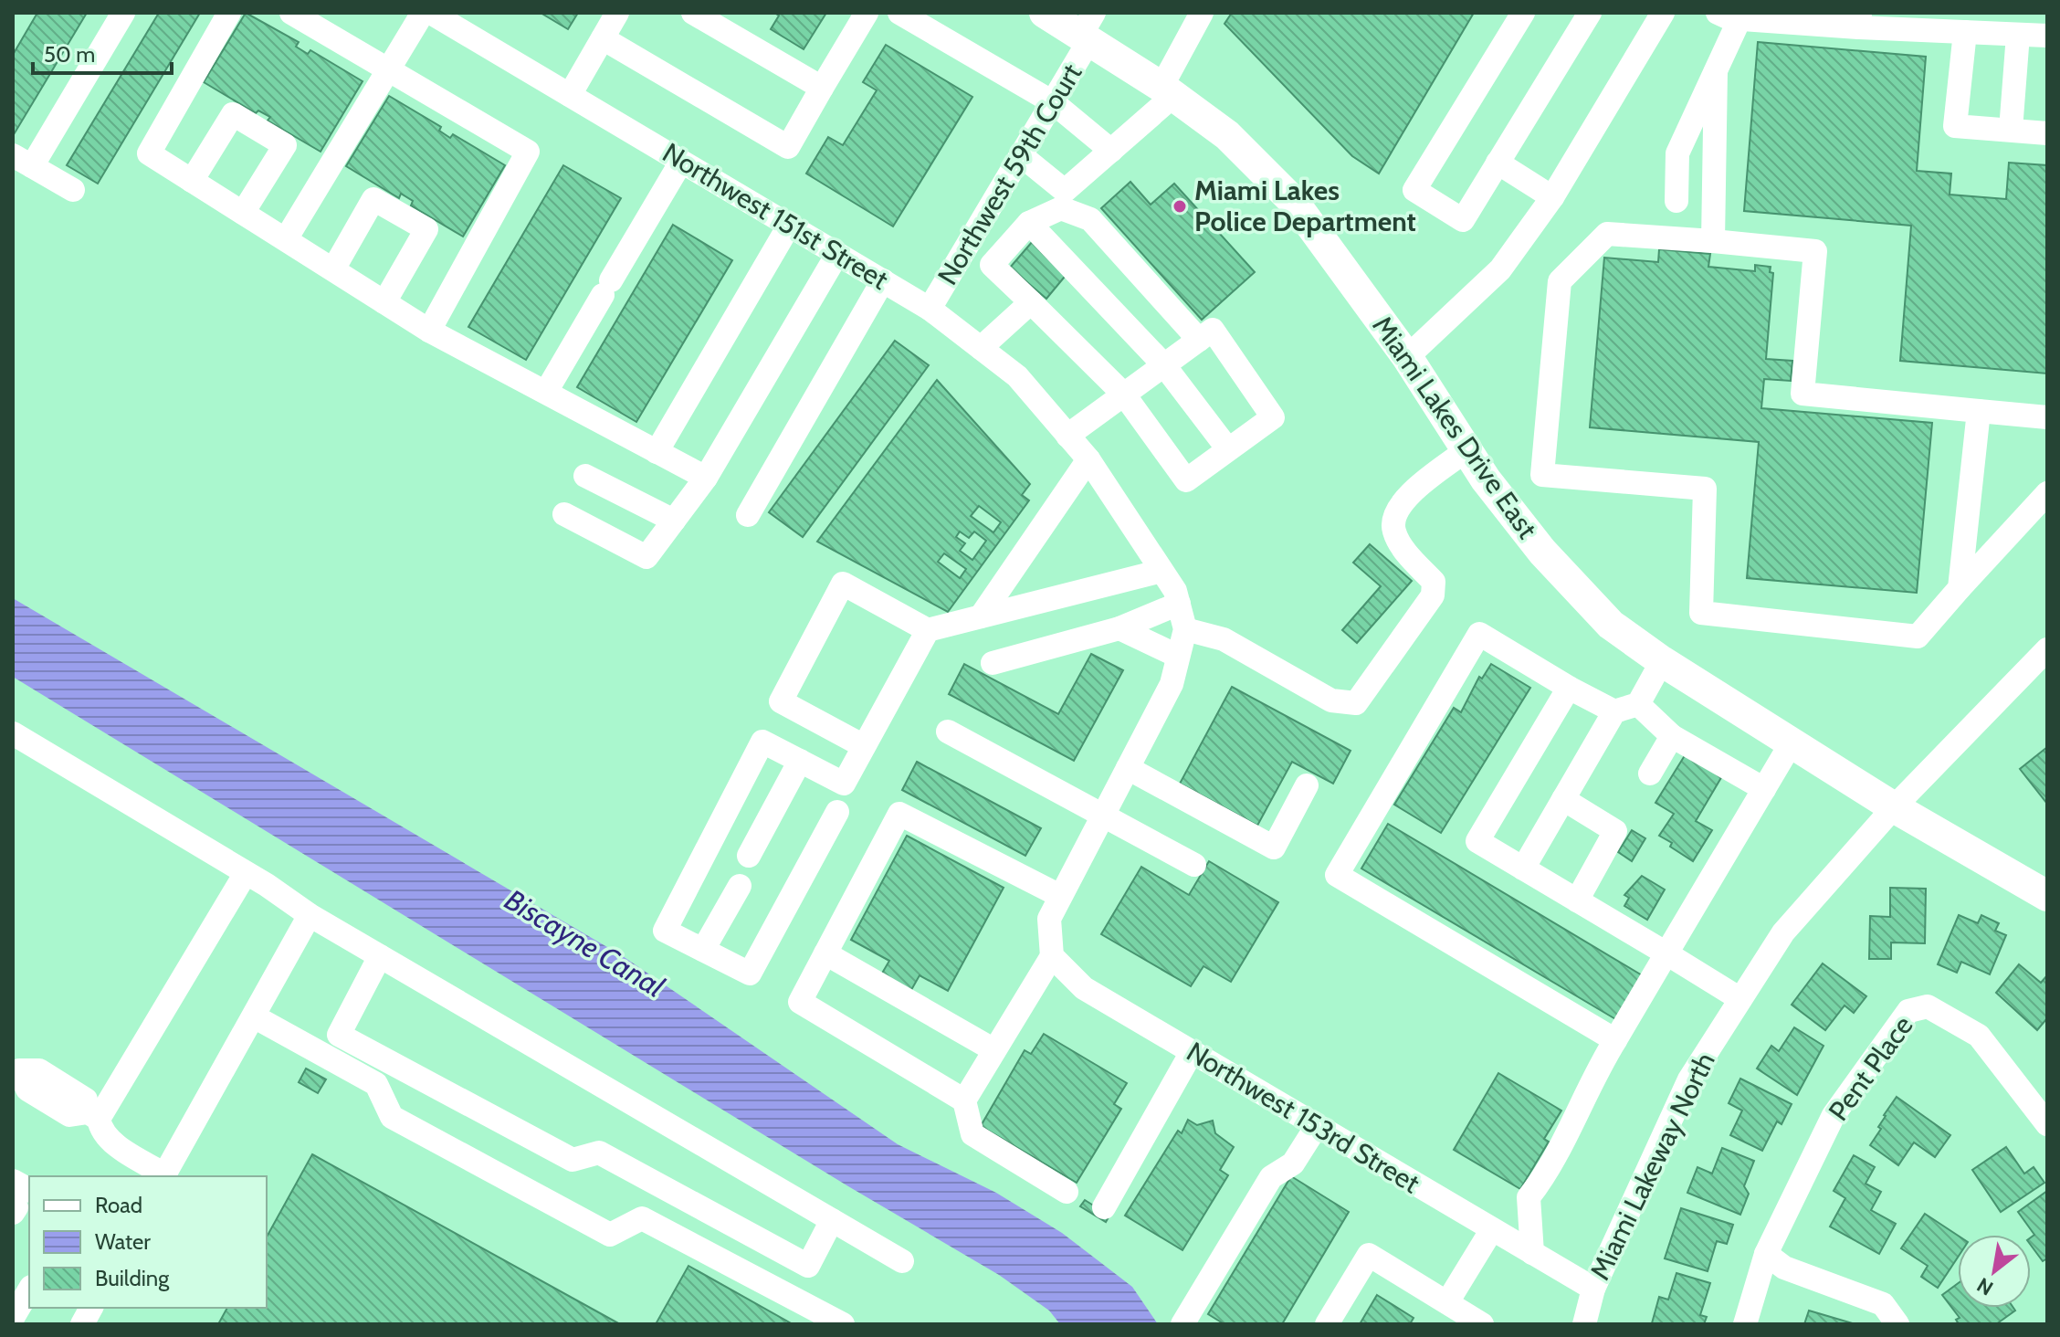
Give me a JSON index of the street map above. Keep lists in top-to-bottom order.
{
  "streets": {
    "main road": ["Miami Lakes Drive East"],
    "street": [
      "Northwest 59th Court",
      "Northwest 151st Street",
      "Pent Place",
      "Northwest 153rd Street",
      "Miami Lakeway North"
    ]
  },
  "crossings": [
    ["Northwest 59th Court", "Northwest 151st Street"],
    ["Northwest 59th Court", "Miami Lakes Drive East"],
    ["Miami Lakes Drive East", "Miami Lakeway North"],
    ["Northwest 153rd Street", "Miami Lakeway North"]
  ],
  "water": ["Biscayne Canal"],
  "places": ["Miami Lakes Police Department"],
  "legend": ["Road", "Water", "Building"],
  "scale_bar": "50 m",
  "north": "bottom left"
}
